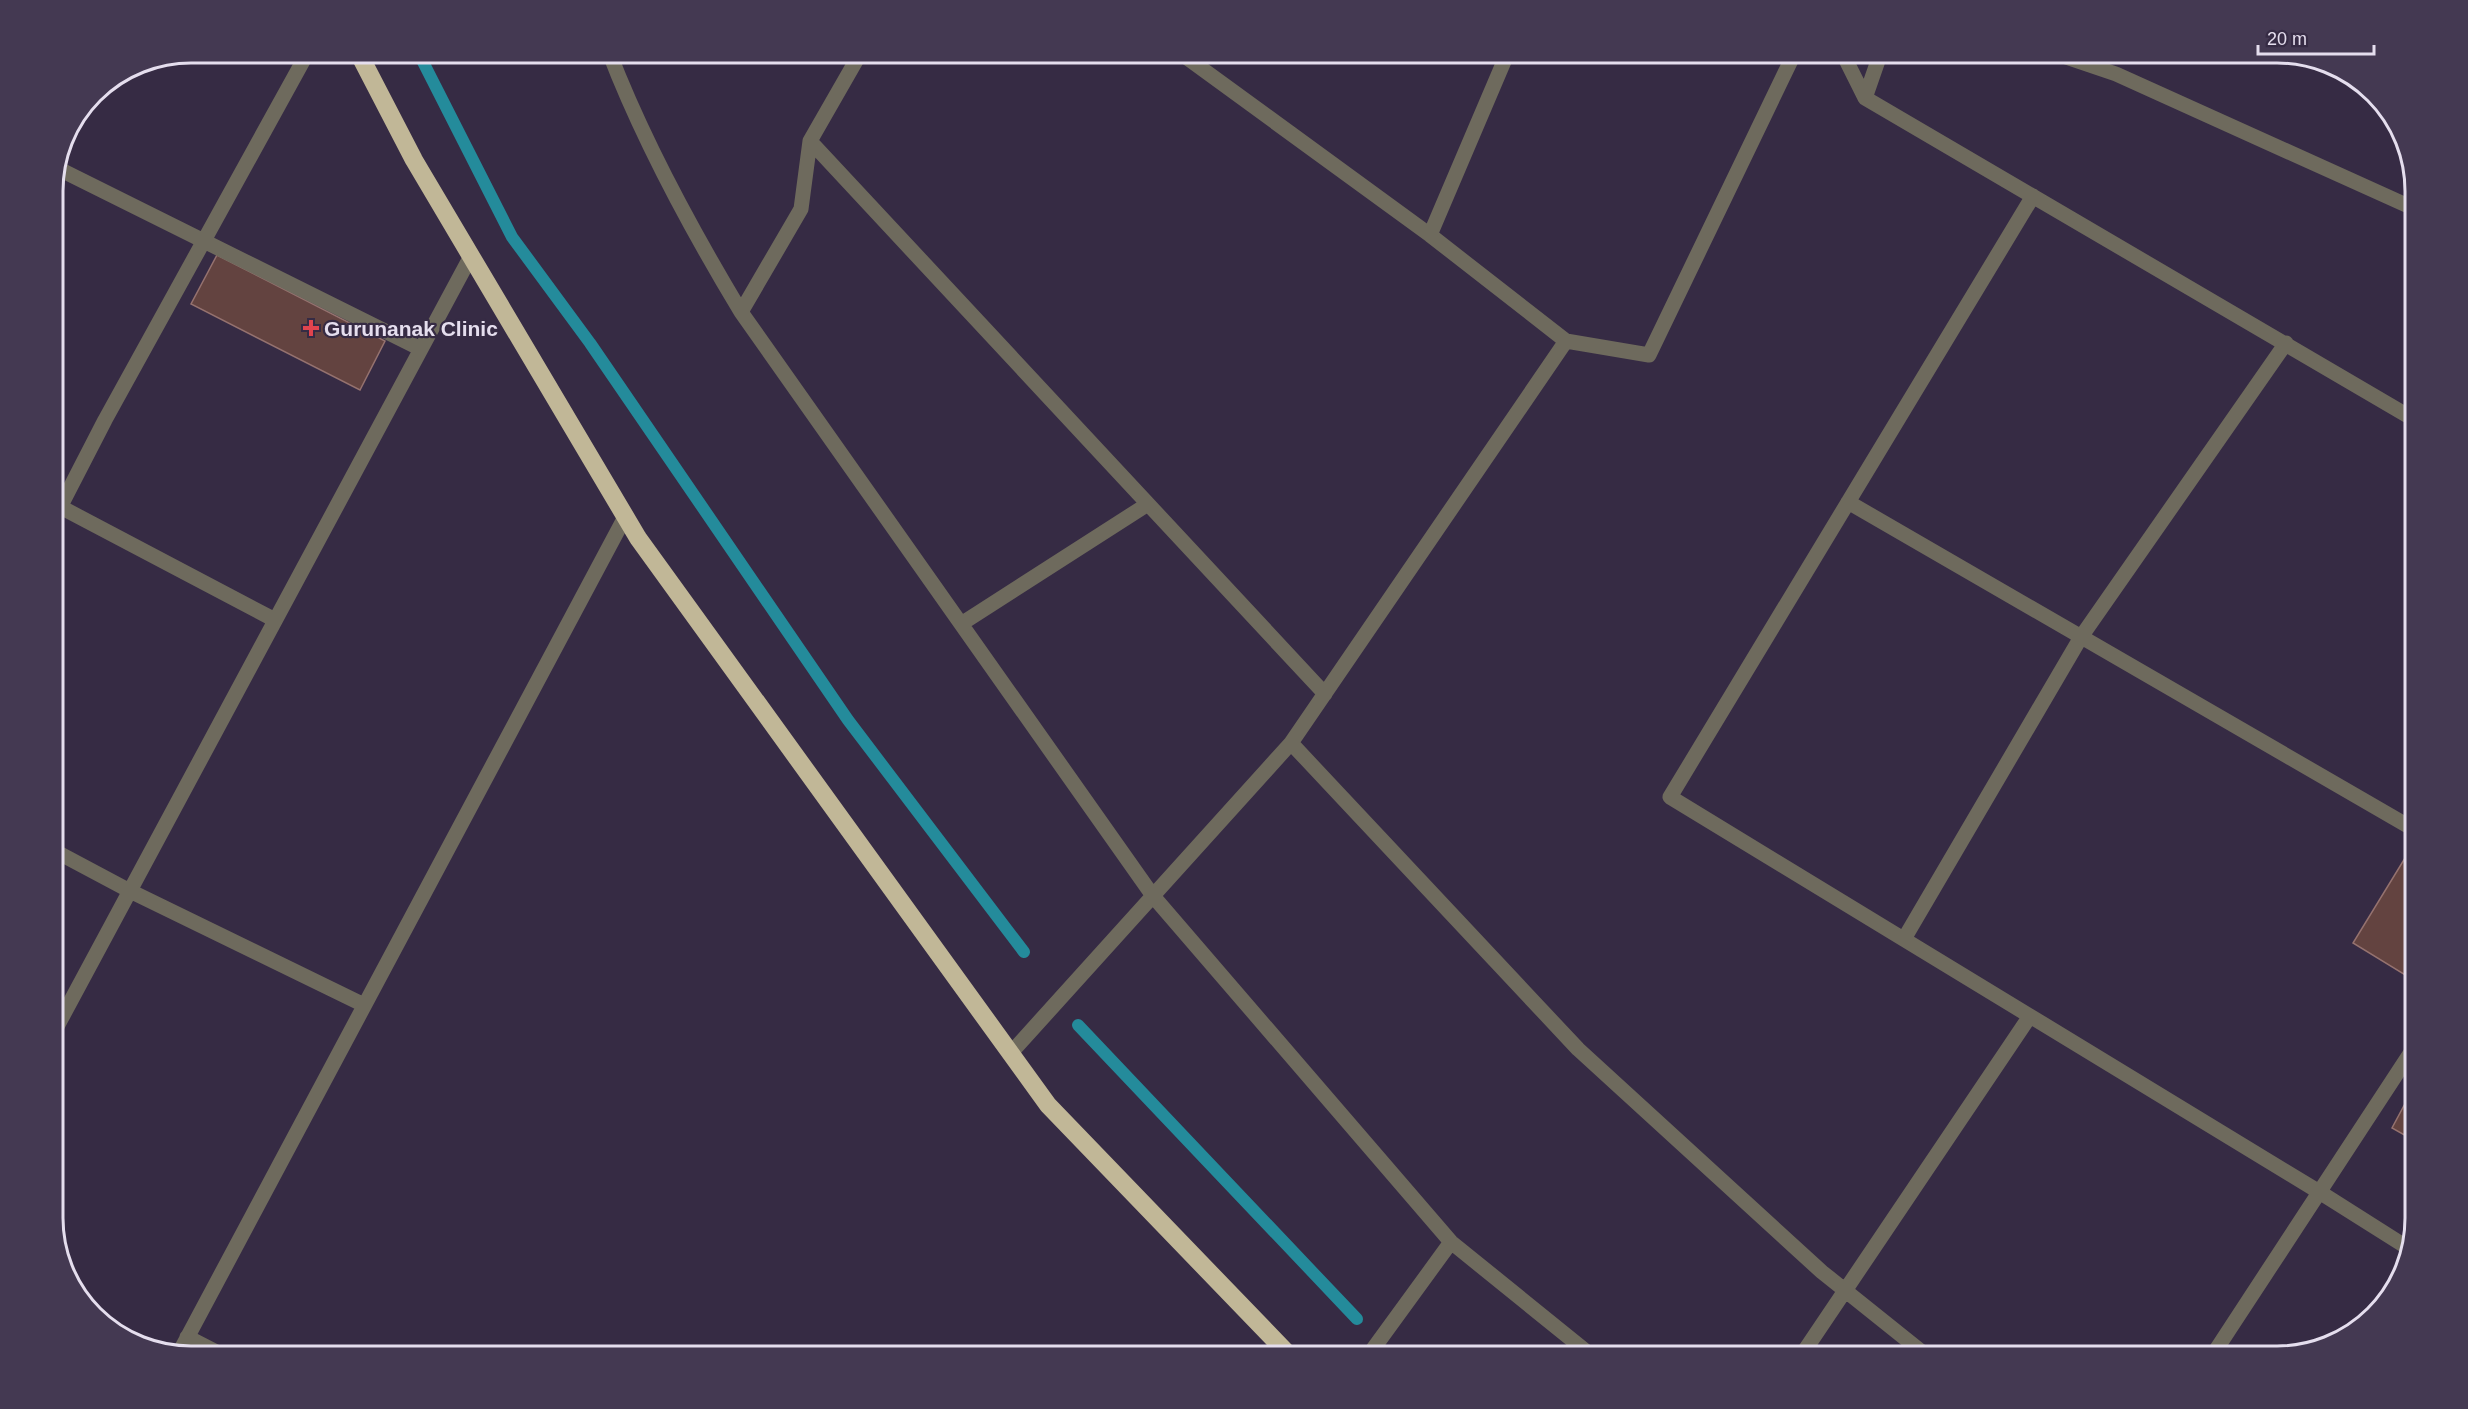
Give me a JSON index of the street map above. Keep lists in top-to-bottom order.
{
  "places": {
    "health": ["Gurunanak Clinic"]
  },
  "scale_bar": "20 m"
}
